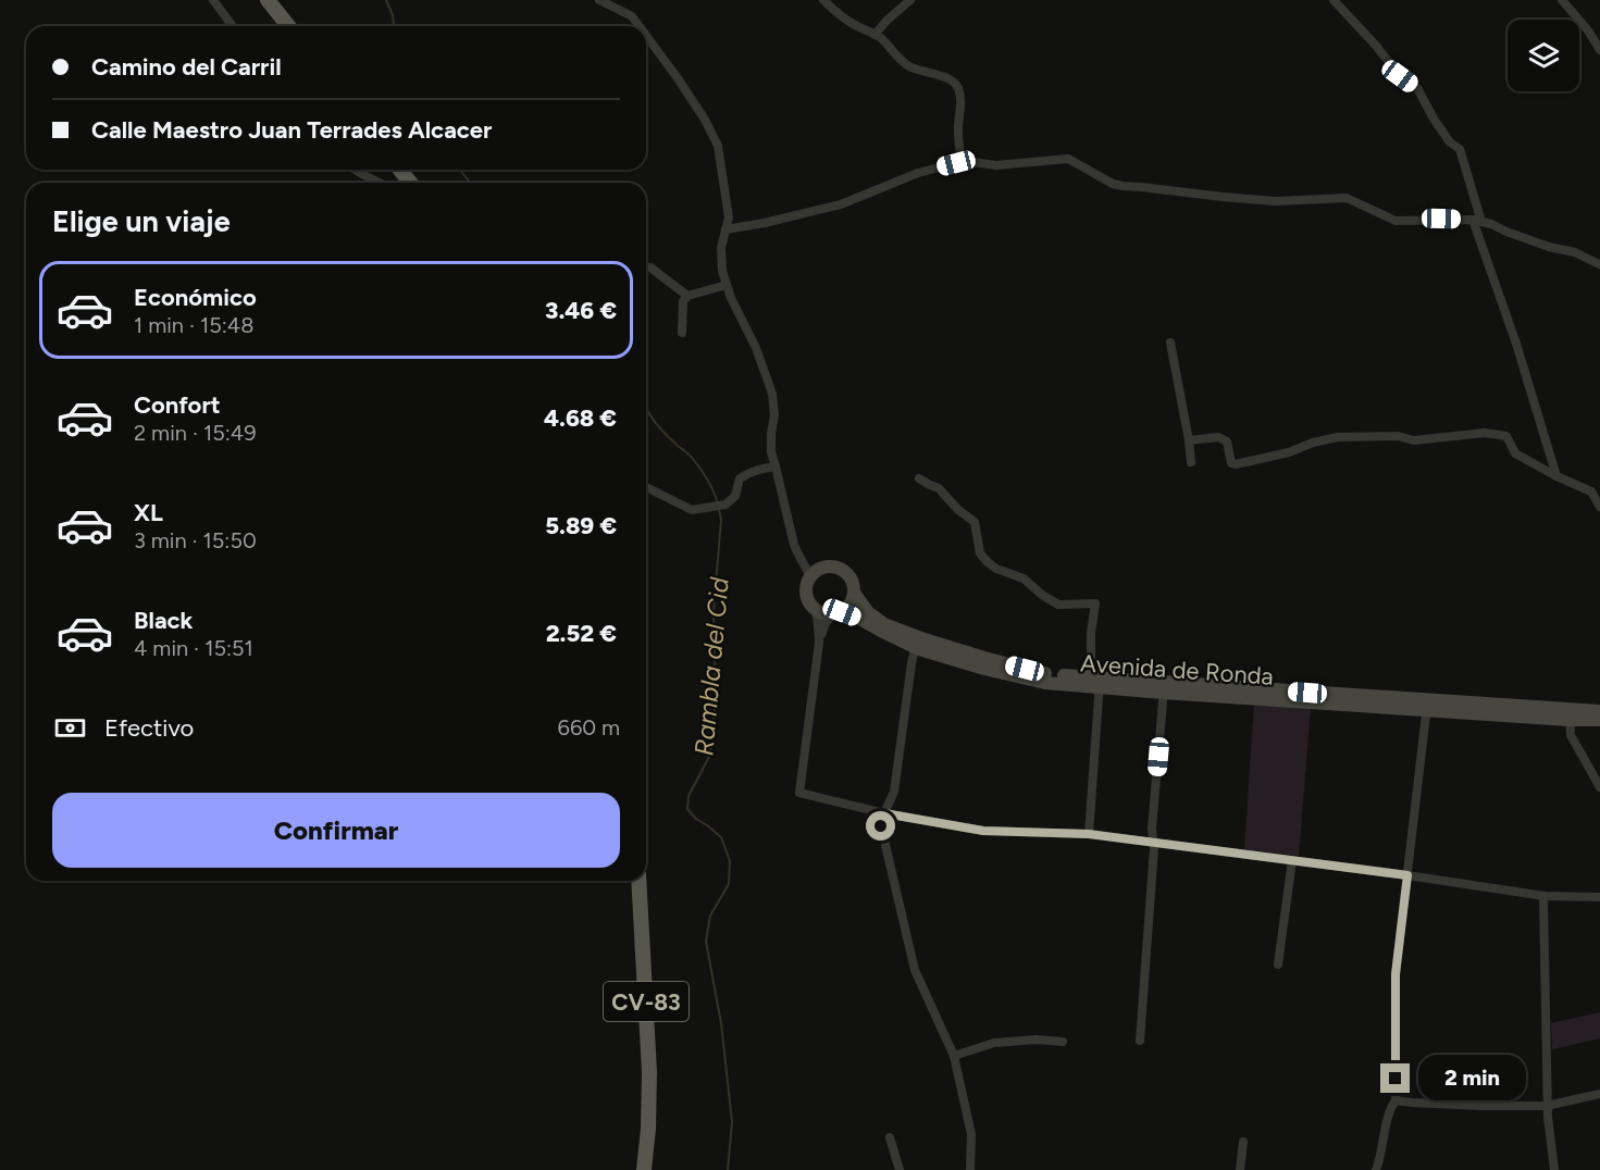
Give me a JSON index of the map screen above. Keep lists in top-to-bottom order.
{
  "streets": {
    "main road": ["CV-83"],
    "street": ["Avenida de Ronda"]
  },
  "water": ["Rambla del Cid"],
  "page": {
    "banner": ["Camino del Carril", "Calle Maestro Juan Terrades Alcacer"],
    "heading": "Elige un viaje",
    "list": [
      {
        "name": "Económico",
        "note": "1 min · 15:48",
        "value": "3.46 €"
      },
      {
        "name": "Confort",
        "note": "2 min · 15:49",
        "value": "4.68 €"
      },
      {
        "name": "XL",
        "note": "3 min · 15:50",
        "value": "5.89 €"
      },
      {
        "name": "Black",
        "note": "4 min · 15:51",
        "value": "2.52 €"
      }
    ],
    "pay": ["Efectivo", "660 m"],
    "buttons": "Confirmar",
    "bubble": "2 min"
  }
}
